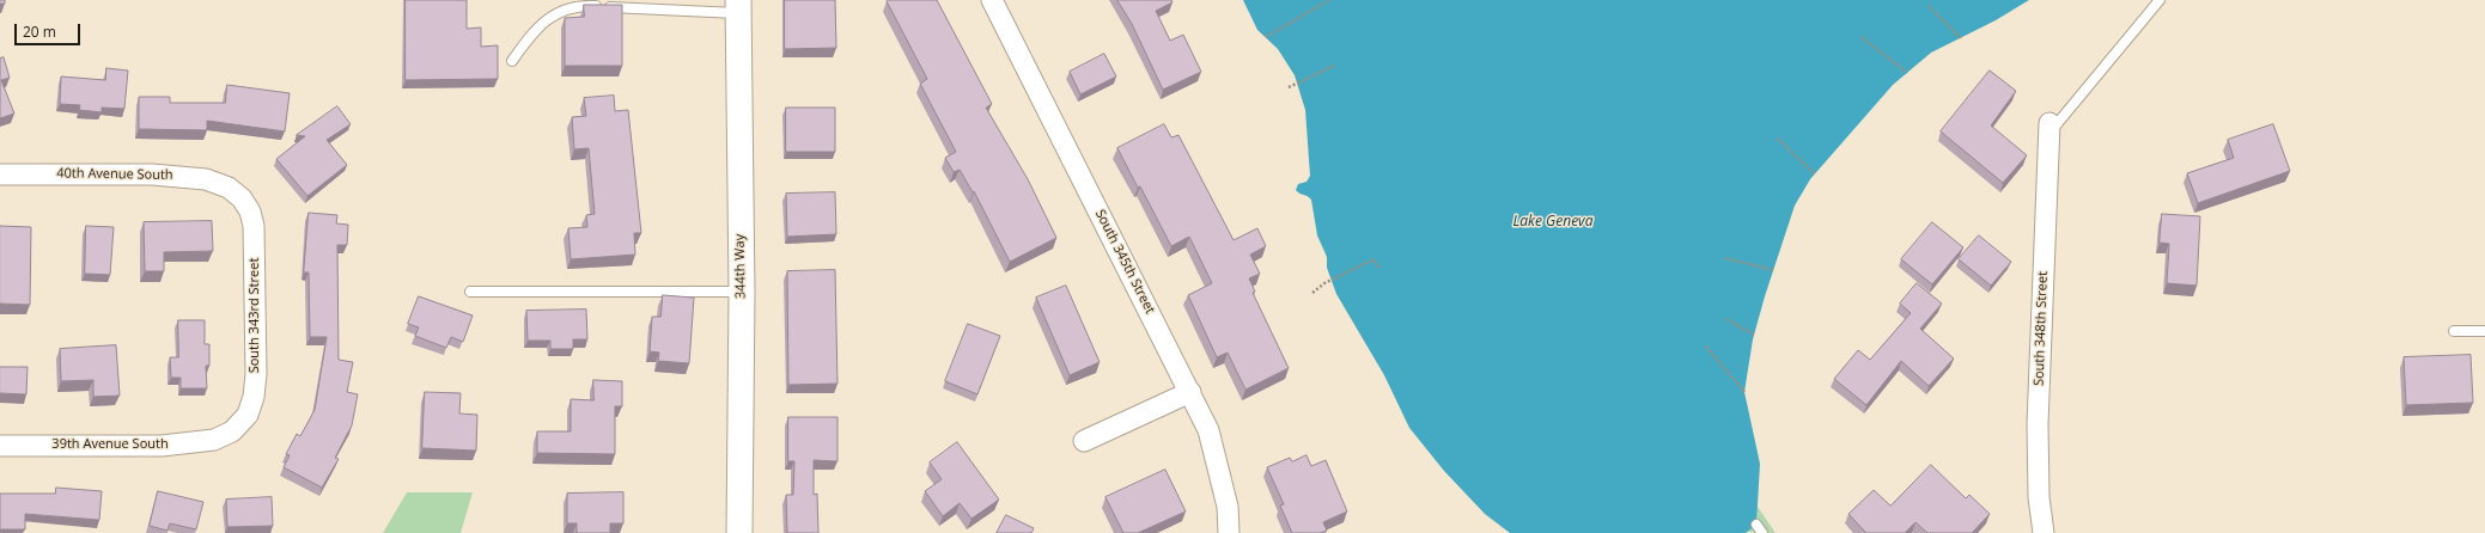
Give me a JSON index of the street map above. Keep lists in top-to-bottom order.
{
  "streets": {
    "street": [
      "40th Avenue South",
      "South 345th Street",
      "344th Way",
      "South 343rd Street",
      "South 348th Street",
      "39th Avenue South"
    ]
  },
  "crossings": [
    ["40th Avenue South", "South 343rd Street"],
    ["South 343rd Street", "39th Avenue South"]
  ],
  "water": ["Lake Geneva"],
  "scale_bar": "20 m"
}
